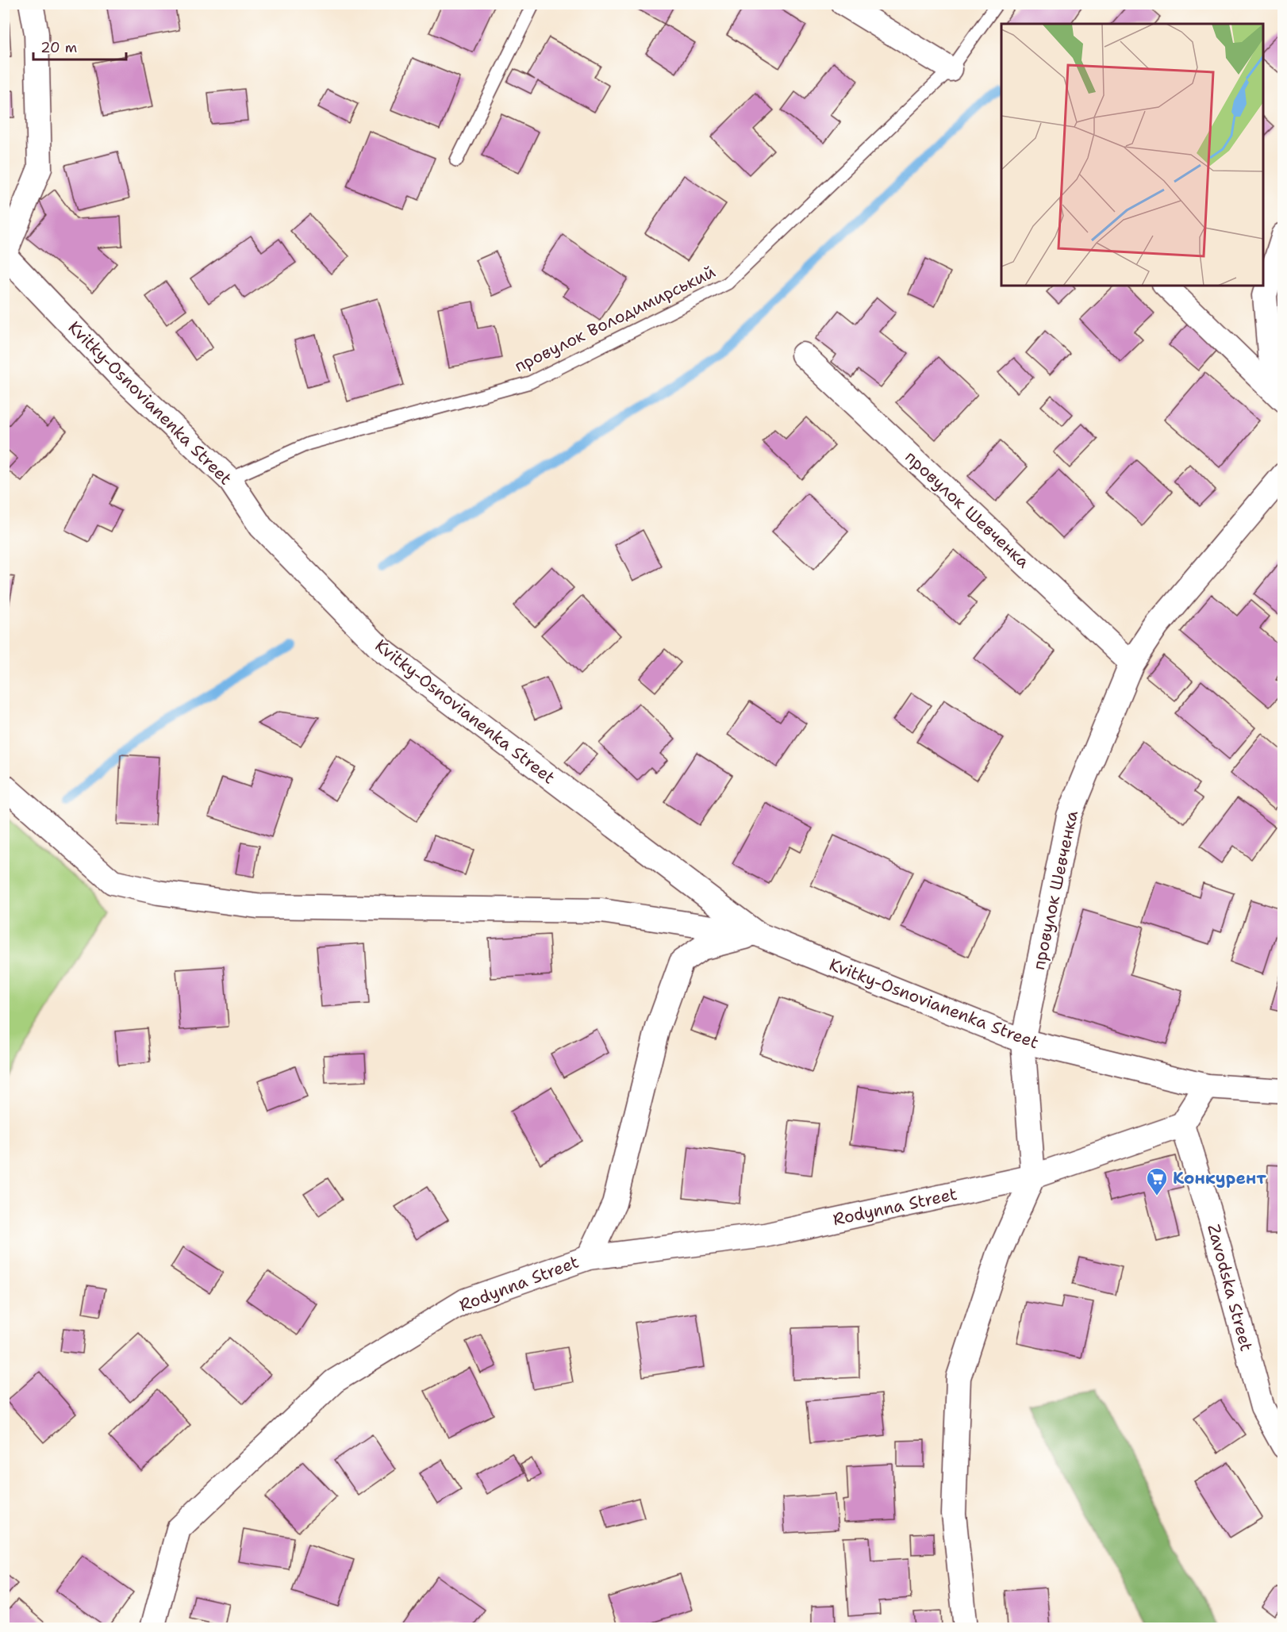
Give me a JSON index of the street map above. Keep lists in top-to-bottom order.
{
  "streets": {
    "street": [
      "Kvitky-Osnovianenka Street",
      "провулок Шевченка",
      "Rodynna Street",
      "Zavodska Street"
    ],
    "lane": ["провулок Володимирський"]
  },
  "crossings": [
    ["провулок Володимирський", "Kvitky-Osnovianenka Street"],
    ["Kvitky-Osnovianenka Street", "провулок Шевченка"],
    ["провулок Шевченка", "Rodynna Street"],
    ["Rodynna Street", "Zavodska Street"]
  ],
  "places": {
    "supermarket": ["Конкурент"]
  },
  "scale_bar": "20 m"
}
